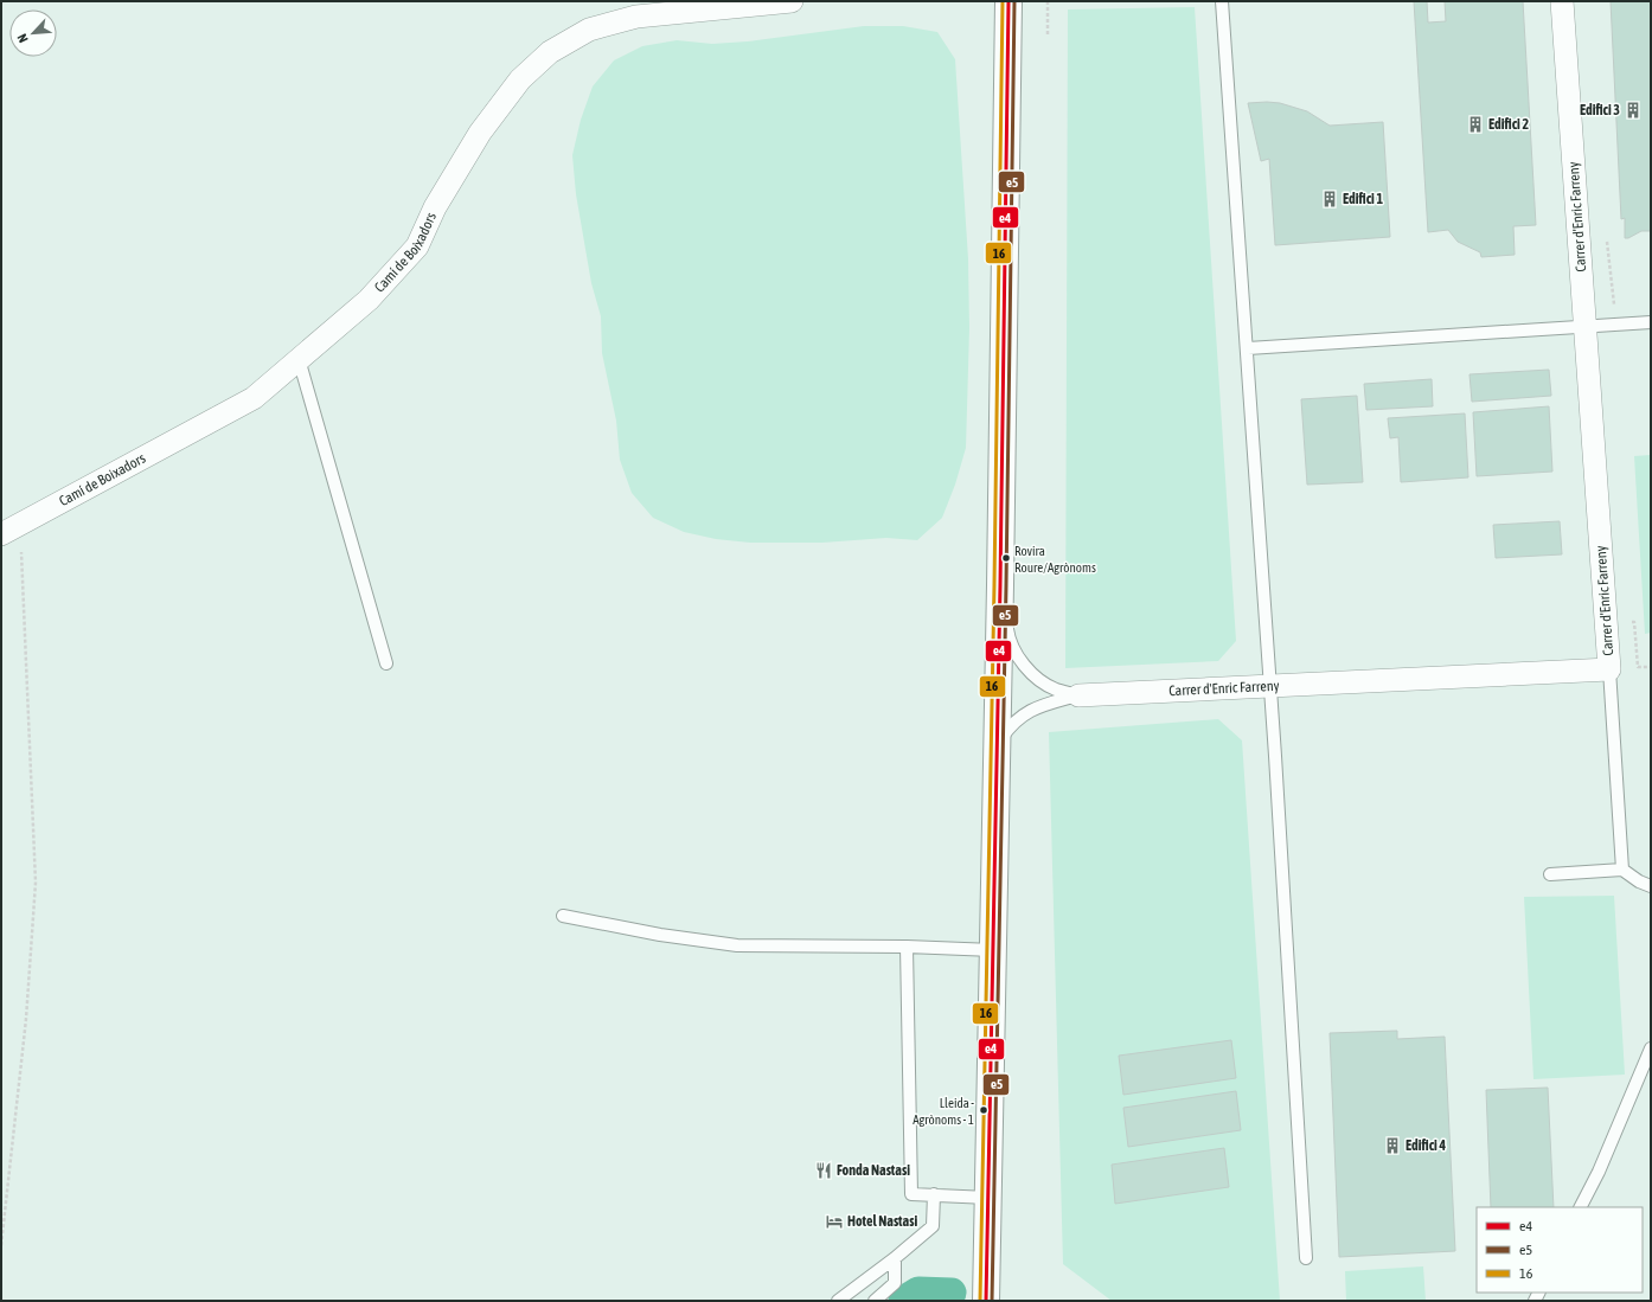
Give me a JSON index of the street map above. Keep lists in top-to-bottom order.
{
  "streets": {
    "street": ["Carrer d'Enric Farreny", "Camí de Boixadors"]
  },
  "places": {
    "building": [
      "Edifici 3",
      "Edifici 2",
      "Edifici 1",
      "Edifici 4"
    ],
    "other": ["Rovira Roure/Agrònoms", "Lleida - Agrònoms - 1"],
    "restaurant": ["Fonda Nastasi"],
    "hotel": ["Hotel Nastasi"]
  },
  "lines": ["transit line e4", "transit line e5", "transit line 16"],
  "legend": ["e4", "e5", "16"],
  "north": "bottom left"
}
